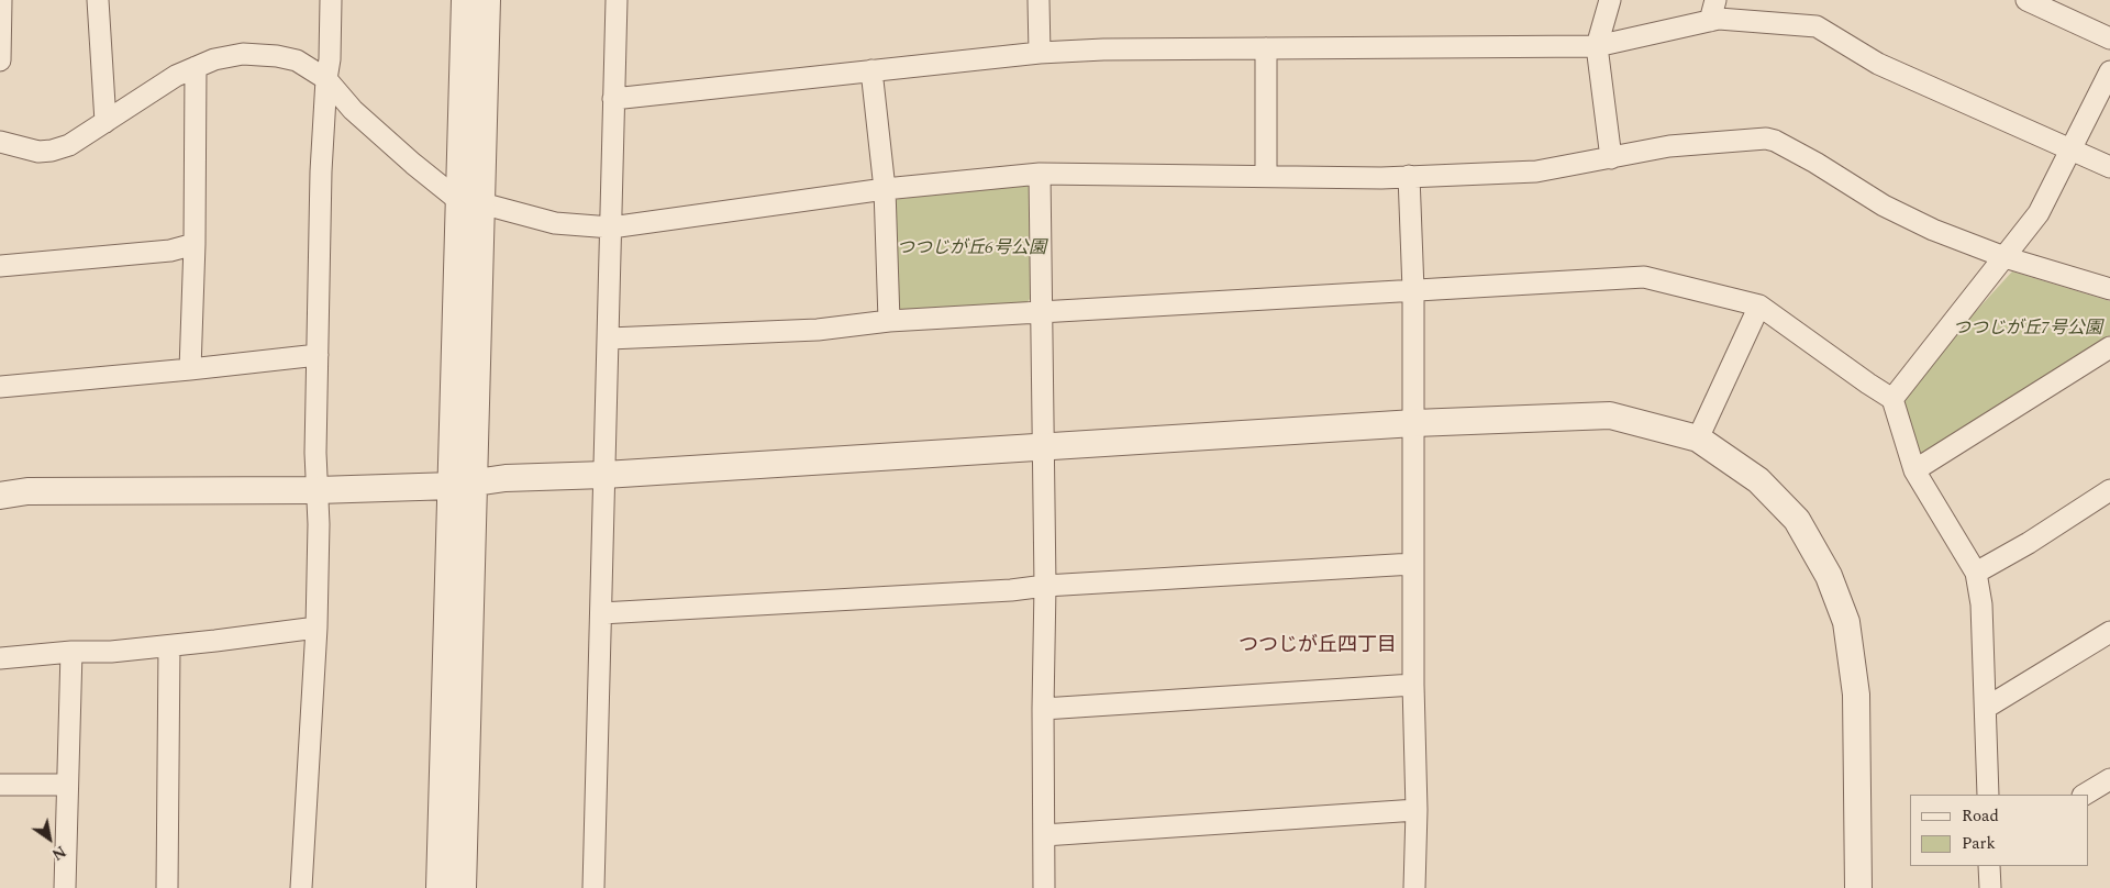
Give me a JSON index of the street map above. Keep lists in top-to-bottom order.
{
  "districts": ["つつじが丘四丁目"],
  "parks": ["つつじが丘6号公園", "つつじが丘7号公園"],
  "legend": ["Road", "Park"],
  "north": "bottom right"
}
